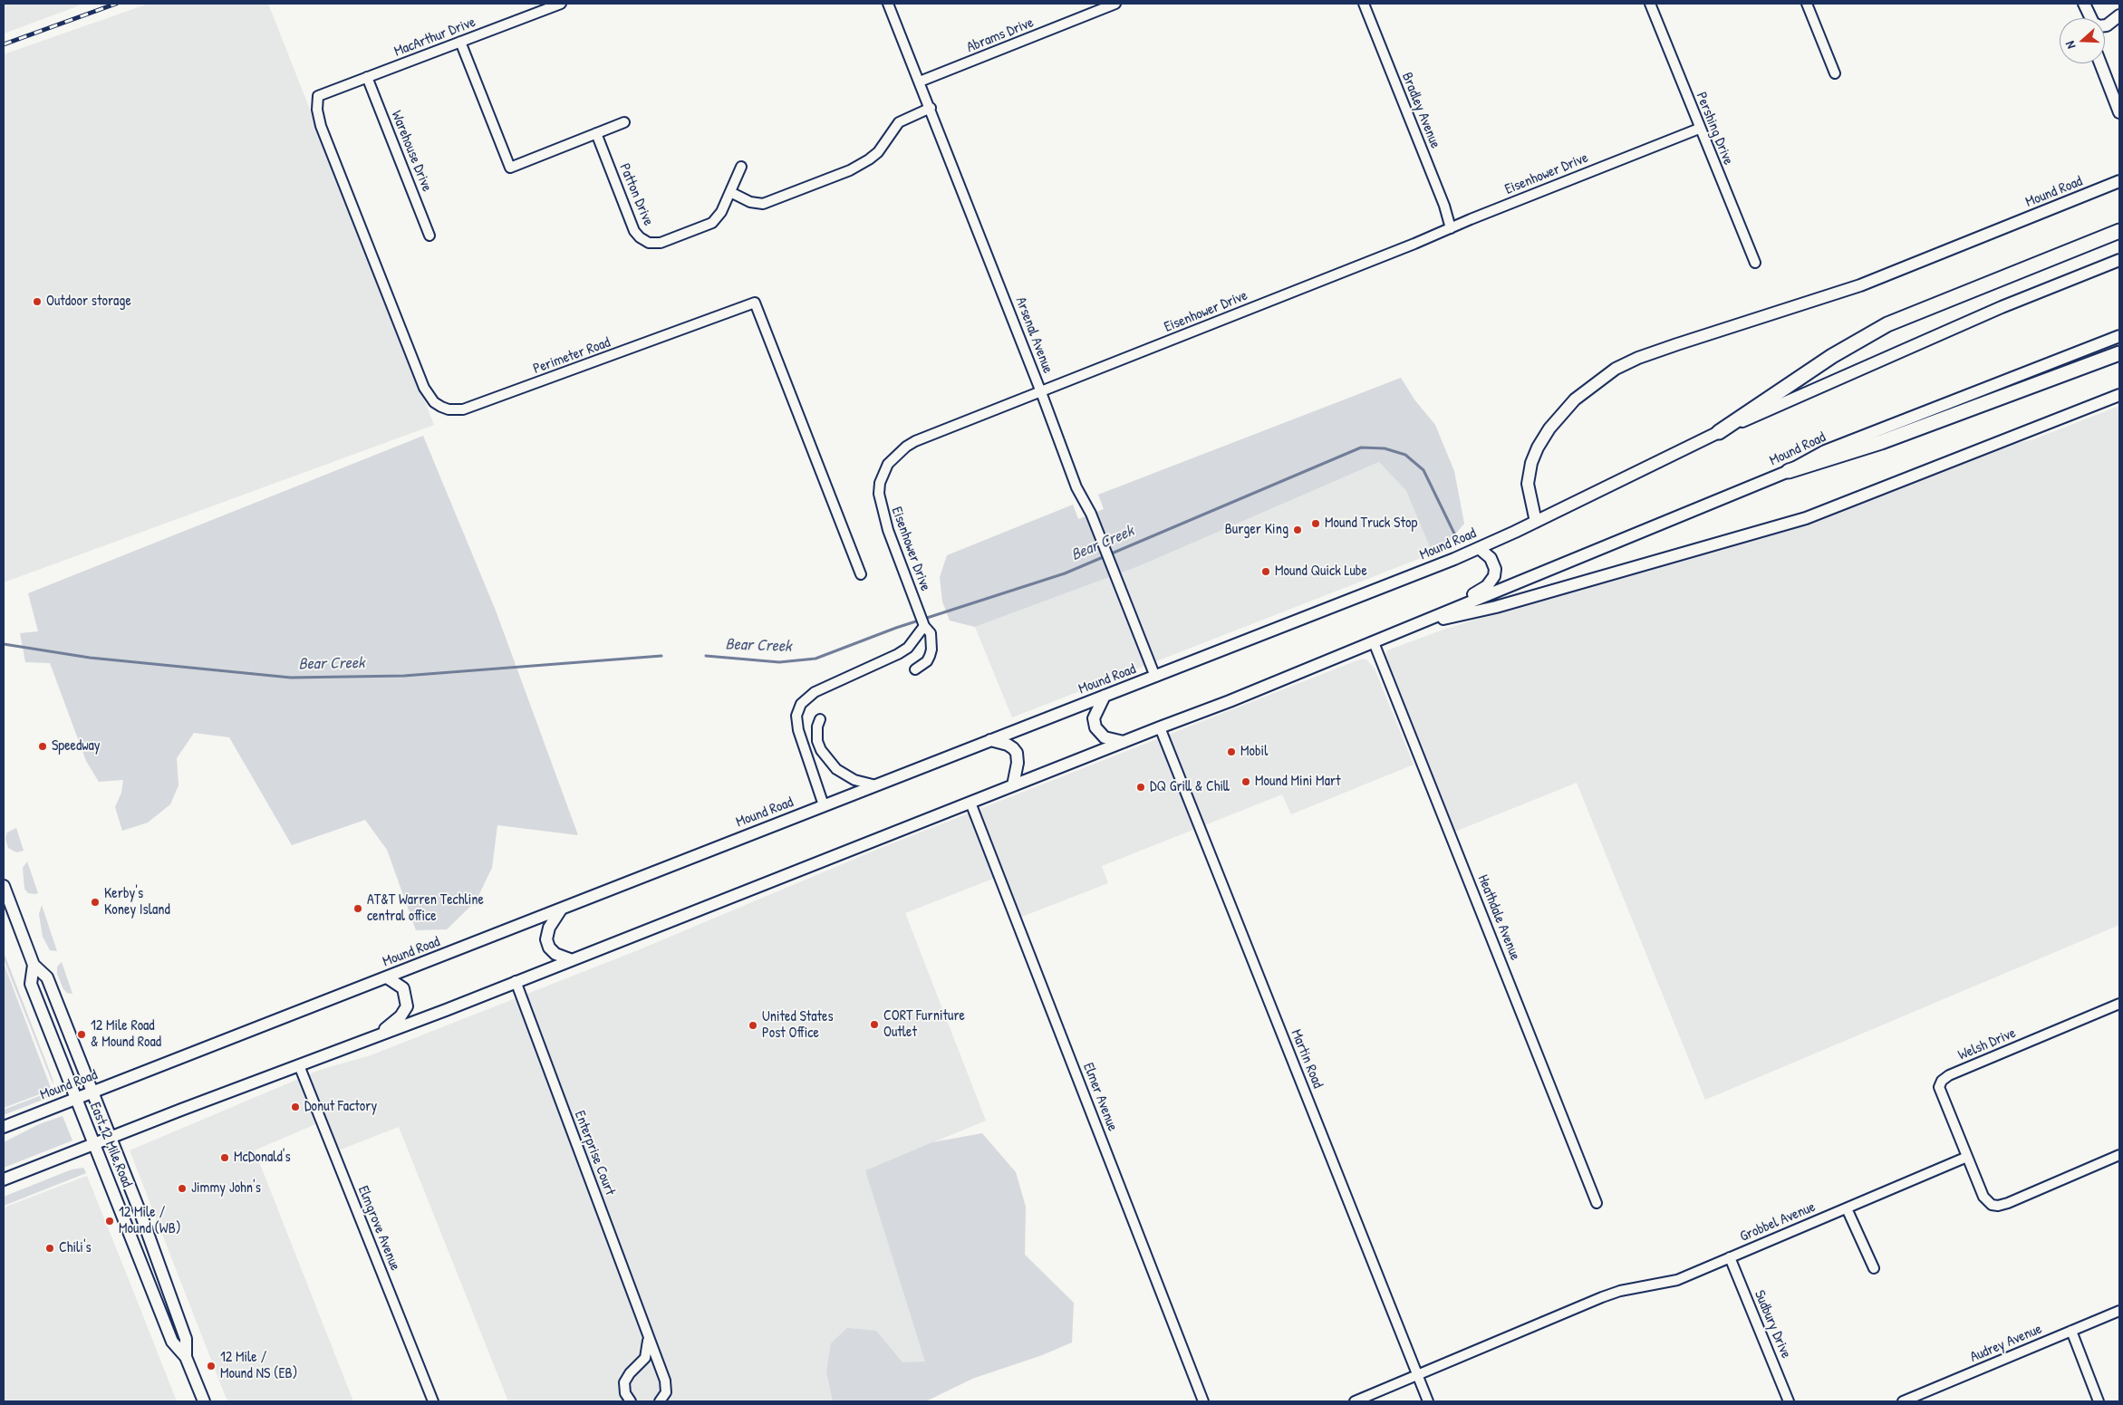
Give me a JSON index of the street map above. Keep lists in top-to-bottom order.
{
  "streets": {
    "main road": ["Mound Road", "East 12 Mile Road"],
    "street": [
      "Abrams Drive",
      "MacArthur Drive",
      "Bradley Avenue",
      "Pershing Drive",
      "Warehouse Drive",
      "Eisenhower Drive",
      "Patton Drive",
      "Arsenal Avenue",
      "Perimeter Road",
      "Heathdale Avenue",
      "Welsh Drive",
      "Martin Road",
      "Elmer Avenue",
      "Enterprise Court",
      "Grobbel Avenue",
      "Elmgrove Avenue",
      "Sudbury Drive",
      "Audrey Avenue"
    ]
  },
  "crossings": [
    ["Abrams Drive", "Arsenal Avenue"],
    ["MacArthur Drive", "Warehouse Drive"],
    ["MacArthur Drive", "Perimeter Road"],
    ["Bradley Avenue", "Eisenhower Drive"],
    ["Pershing Drive", "Eisenhower Drive"],
    ["Eisenhower Drive", "Arsenal Avenue"],
    ["Mound Road", "Arsenal Avenue"],
    ["Mound Road", "Heathdale Avenue"],
    ["Mound Road", "Martin Road"],
    ["Mound Road", "Elmer Avenue"],
    ["Mound Road", "East 12 Mile Road"],
    ["Mound Road", "Enterprise Court"],
    ["Mound Road", "Elmgrove Avenue"],
    ["Welsh Drive", "Grobbel Avenue"],
    ["Martin Road", "Grobbel Avenue"],
    ["Grobbel Avenue", "Sudbury Drive"]
  ],
  "water": ["Bear Creek"],
  "places": [
    "Outdoor storage",
    "Mound Truck Stop",
    "Burger King",
    "Mound Quick Lube",
    "Speedway",
    "Mobil",
    "Mound Mini Mart",
    "DQ Grill & Chill",
    "Kerby's Koney Island",
    "AT&T Warren Techline central office",
    "CORT Furniture Outlet",
    "United States Post Office",
    "12 Mile Road & Mound Road",
    "Donut Factory",
    "McDonald's",
    "Jimmy John's",
    "12 Mile / Mound (WB)",
    "Chili's",
    "12 Mile / Mound NS (EB)"
  ],
  "north": "left"
}
